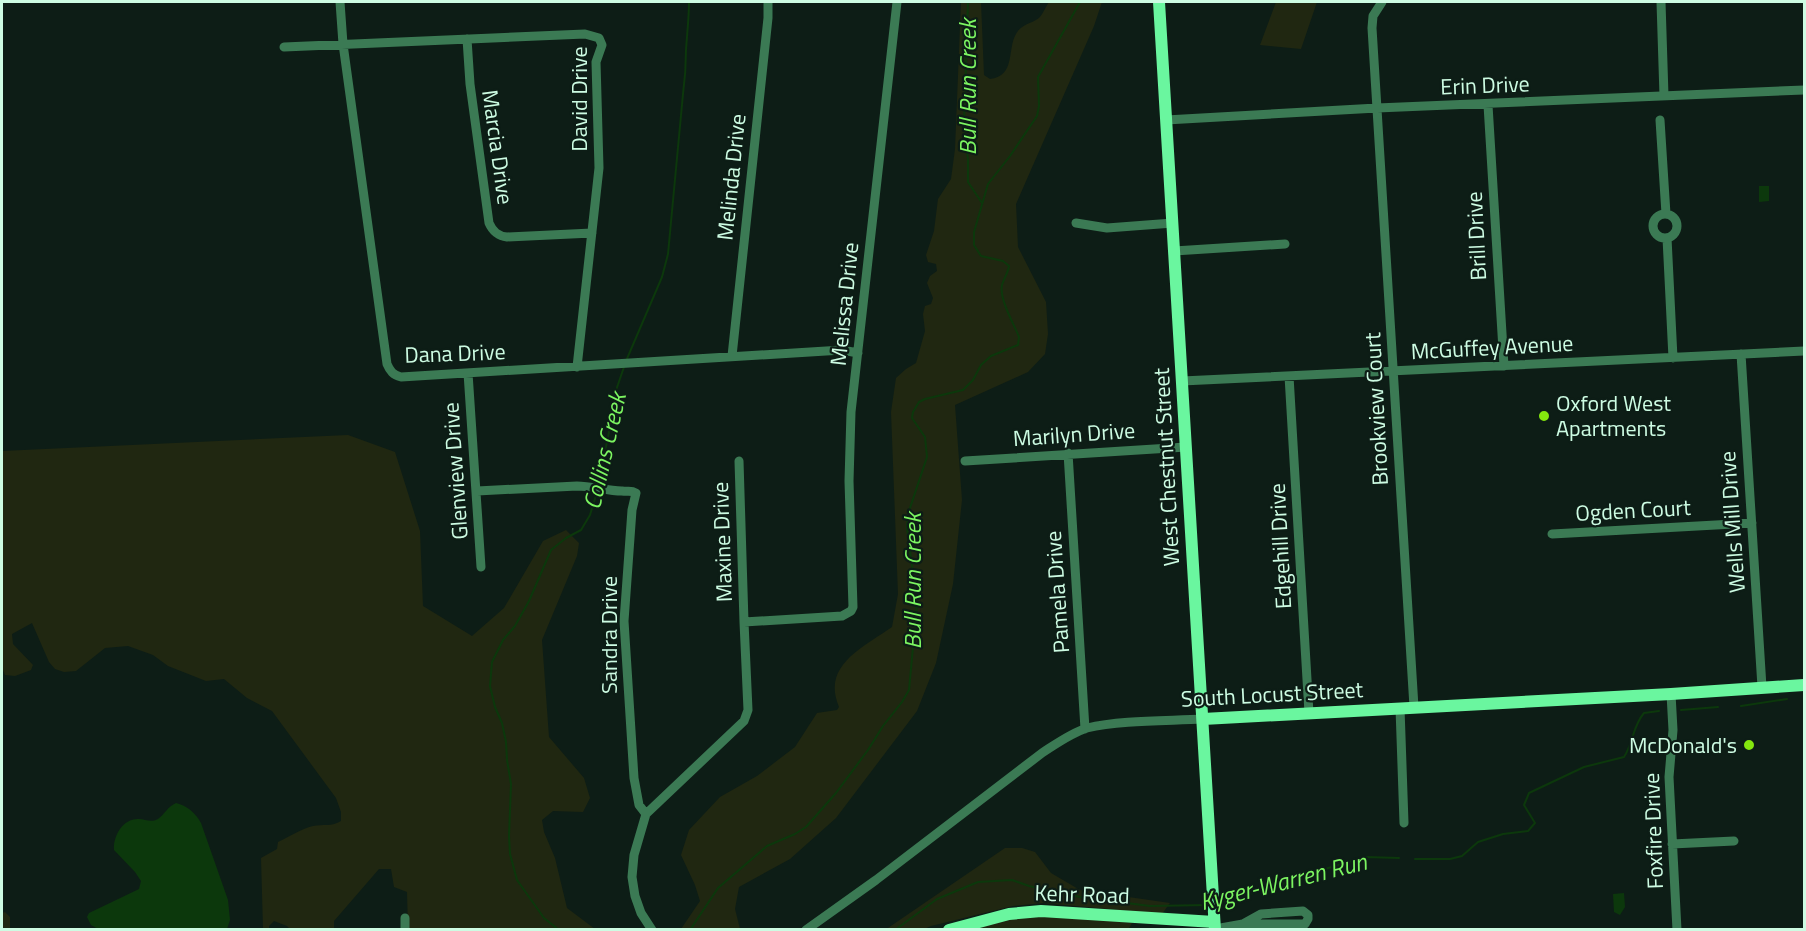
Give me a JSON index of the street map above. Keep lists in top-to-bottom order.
{
  "streets": {
    "main road": ["West Chestnut Street", "South Locust Street", "Kehr Road"],
    "street": [
      "Erin Drive",
      "David Drive",
      "Marcia Drive",
      "Melinda Drive",
      "Brill Drive",
      "Melissa Drive",
      "McGuffey Avenue",
      "Dana Drive",
      "Brookview Court",
      "Marilyn Drive",
      "Glenview Drive",
      "Ogden Court",
      "Wells Mill Drive",
      "Maxine Drive",
      "Edgehill Drive",
      "Pamela Drive",
      "Sandra Drive",
      "Foxfire Drive"
    ]
  },
  "crossings": [
    ["Erin Drive", "Brill Drive"],
    ["Erin Drive", "Brookview Court"],
    ["Erin Drive", "West Chestnut Street"],
    ["David Drive", "Marcia Drive"],
    ["David Drive", "Dana Drive"],
    ["Melinda Drive", "Dana Drive"],
    ["Brill Drive", "McGuffey Avenue"],
    ["Melissa Drive", "Dana Drive"],
    ["Melissa Drive", "Maxine Drive"],
    ["McGuffey Avenue", "Brookview Court"],
    ["McGuffey Avenue", "West Chestnut Street"],
    ["McGuffey Avenue", "Wells Mill Drive"],
    ["McGuffey Avenue", "Edgehill Drive"],
    ["Dana Drive", "Glenview Drive"],
    ["Brookview Court", "South Locust Street"],
    ["Marilyn Drive", "West Chestnut Street"],
    ["Marilyn Drive", "Pamela Drive"],
    ["West Chestnut Street", "South Locust Street"],
    ["West Chestnut Street", "Kehr Road"],
    ["Glenview Drive", "Sandra Drive"],
    ["Ogden Court", "Wells Mill Drive"],
    ["Wells Mill Drive", "South Locust Street"],
    ["Maxine Drive", "Sandra Drive"],
    ["Edgehill Drive", "South Locust Street"],
    ["Pamela Drive", "South Locust Street"],
    ["South Locust Street", "Foxfire Drive"]
  ],
  "water": ["Bull Run Creek", "Collins Creek", "Kyger-Warren Run"],
  "places": ["Oxford West Apartments", "McDonald's"]
}
